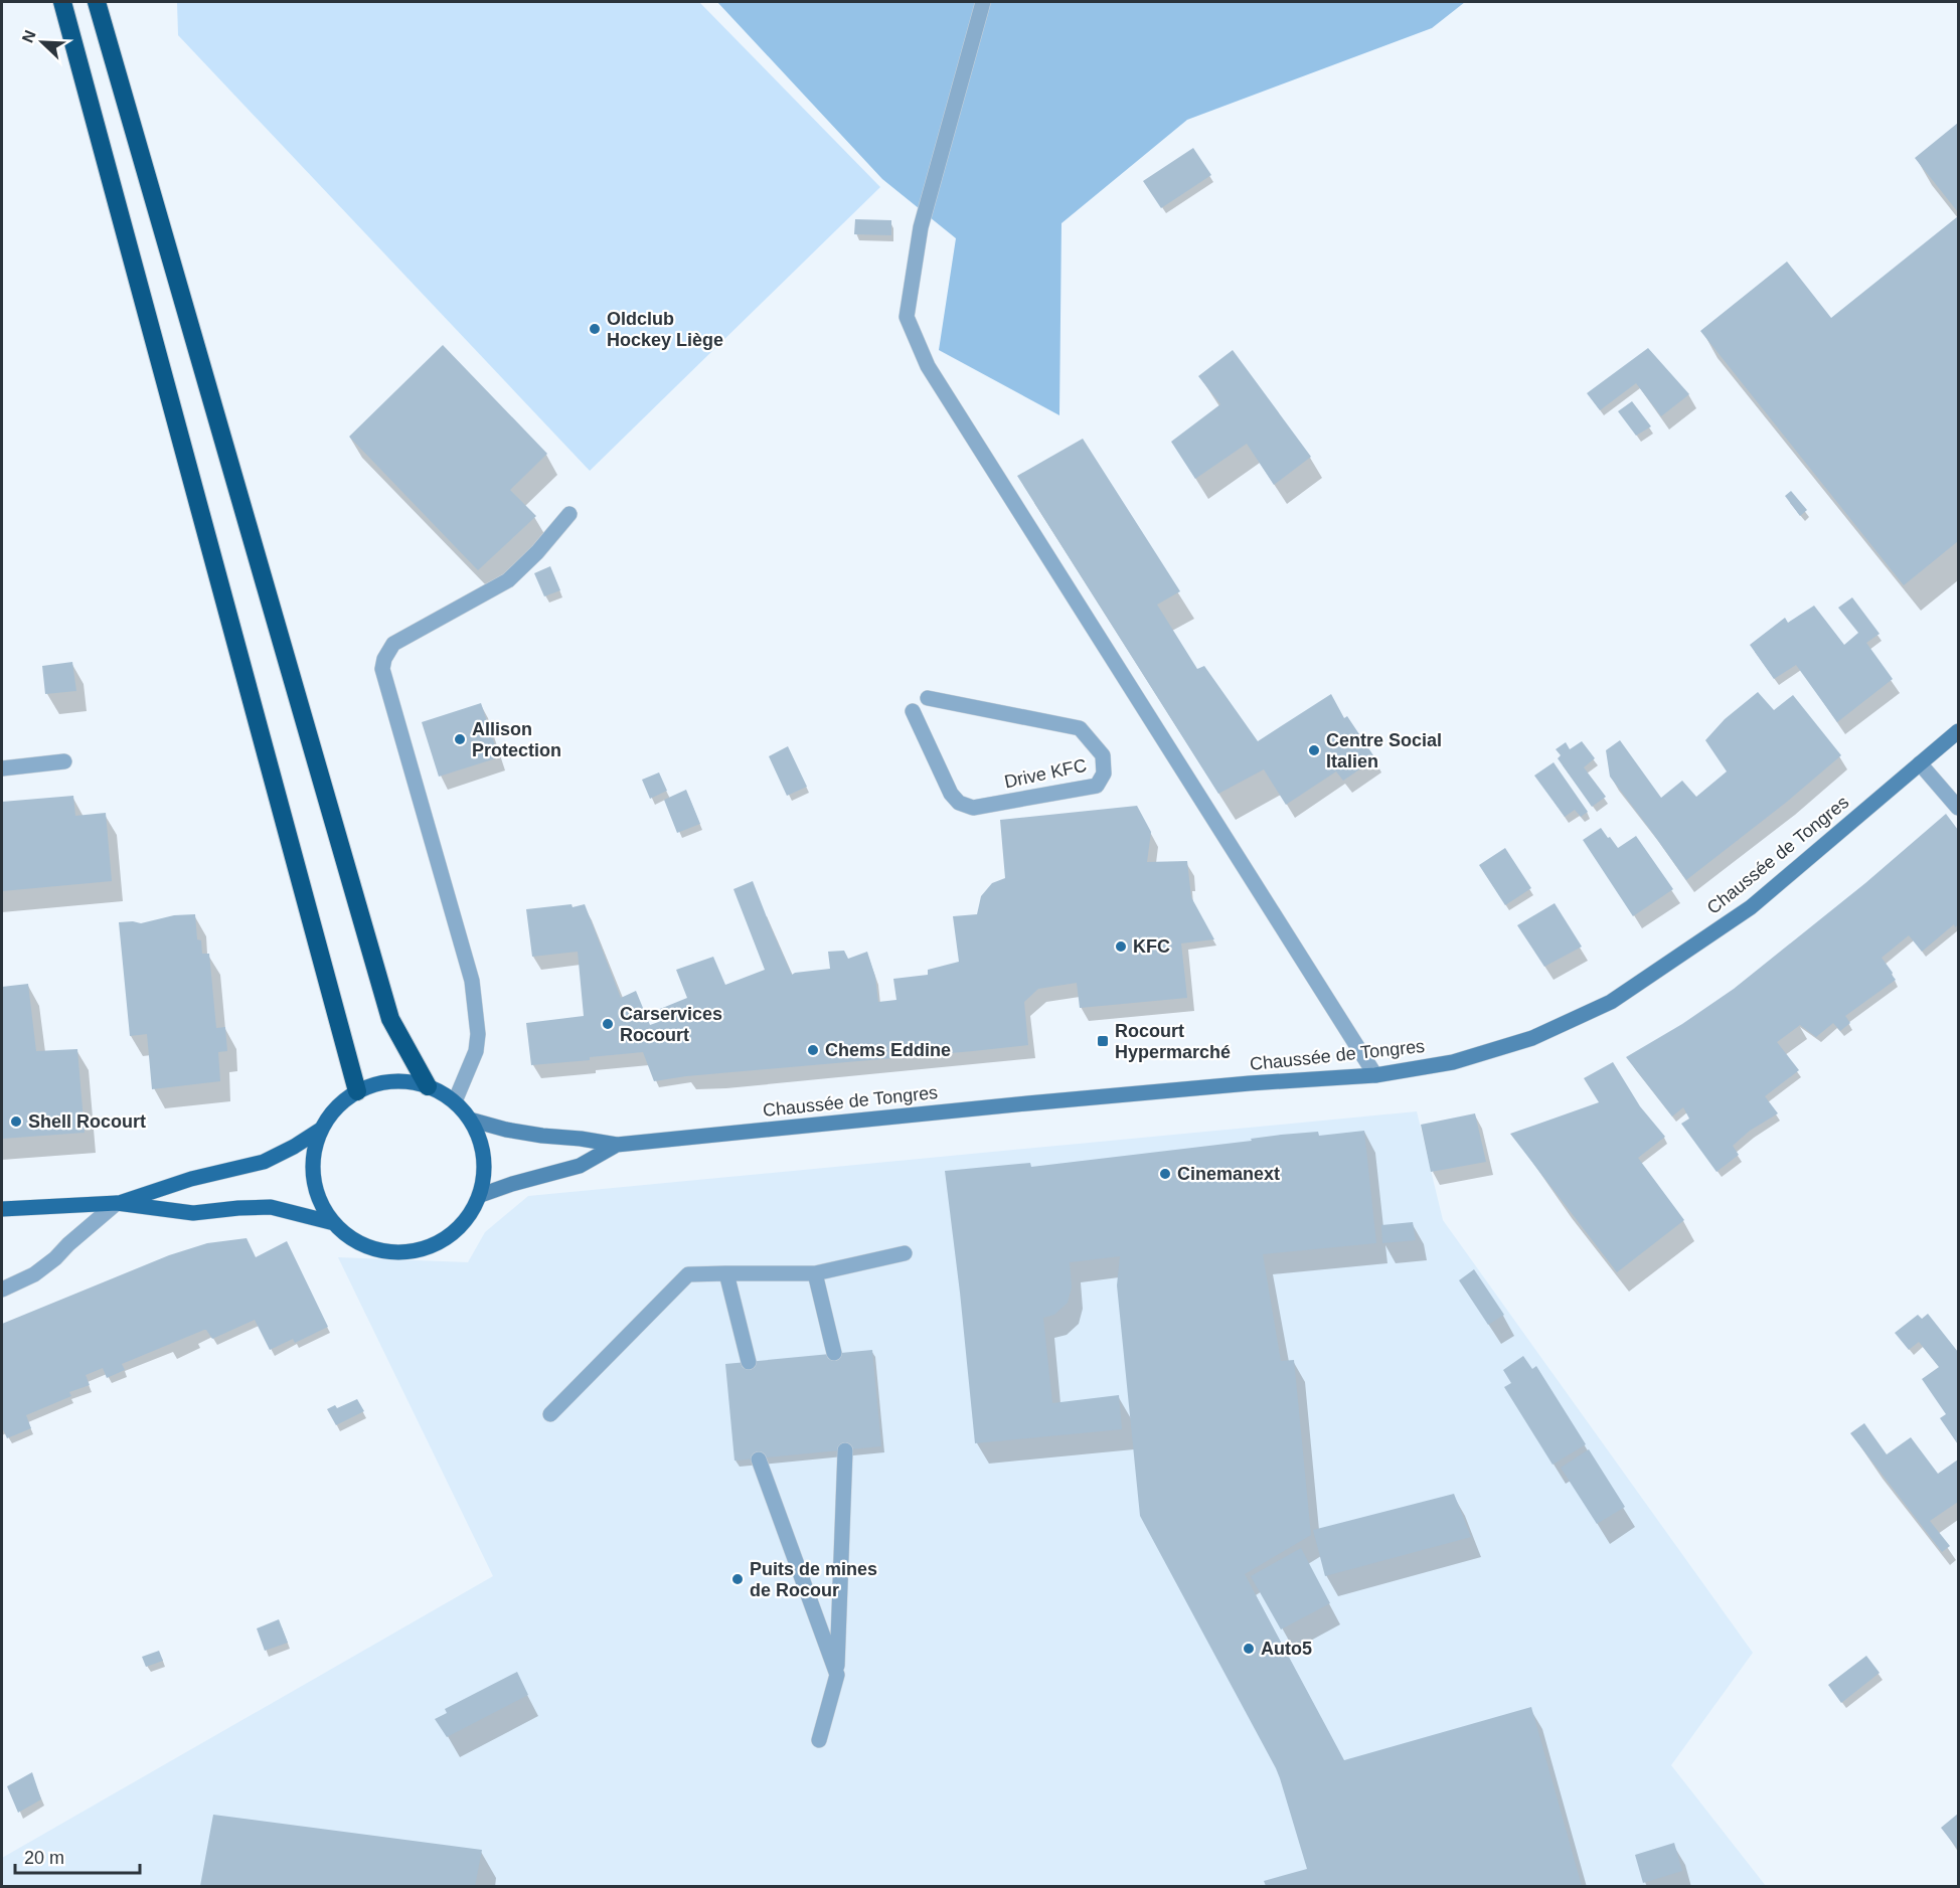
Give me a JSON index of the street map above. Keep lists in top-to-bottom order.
{
  "streets": {
    "main road": ["Chaussée de Tongres"],
    "street": ["Drive KFC"]
  },
  "places": {
    "other": [
      "Oldclub Hockey Liège",
      "Allison Protection",
      "Centre Social Italien",
      "KFC",
      "Carservices Rocourt",
      "Chems Eddine",
      "Shell Rocourt",
      "Cinemanext",
      "Puits de mines de Rocour",
      "Auto5"
    ],
    "transit": ["Rocourt Hypermarché"]
  },
  "scale_bar": "20 m",
  "north": "top left"
}
